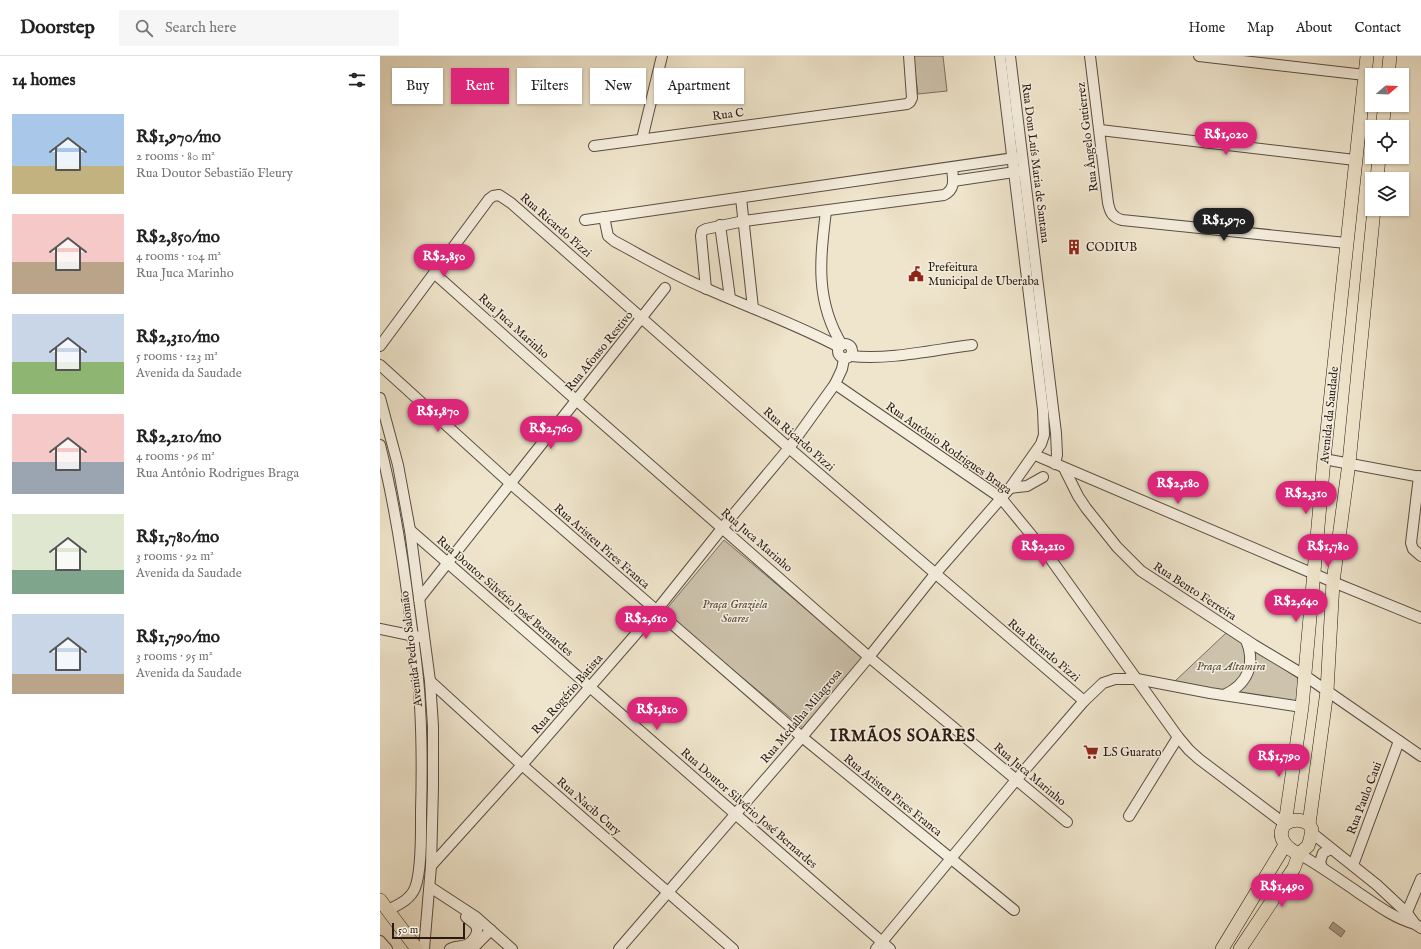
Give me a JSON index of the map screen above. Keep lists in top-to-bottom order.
{
  "streets": {
    "main road": ["Avenida da Saudade"],
    "street": [
      "Rua C",
      "Rua Ângelo Gutierrez",
      "Rua Dom Luís Maria de Santana",
      "Rua Ricardo Pizzi",
      "Rua Juca Marinho",
      "Rua Afonso Restivo",
      "Rua Antônio Rodrigues Braga",
      "Rua Aristeu Pires Franca",
      "Rua Bento Ferreira",
      "Rua Doutor Silvério José Bernardes",
      "Avenida Pedro Salomão",
      "Rua Rogério Batista",
      "Rua Medalha Milagrosa",
      "Rua Paulo Caui",
      "Rua Nacib Cury"
    ]
  },
  "crossings": [
    ["Rua Ângelo Gutierrez", "Avenida da Saudade"],
    ["Rua Dom Luís Maria de Santana", "Rua Medalha Milagrosa"],
    ["Rua Ricardo Pizzi", "Rua Juca Marinho"],
    ["Rua Ricardo Pizzi", "Rua Afonso Restivo"],
    ["Rua Ricardo Pizzi", "Rua Rogério Batista"],
    ["Rua Ricardo Pizzi", "Rua Medalha Milagrosa"],
    ["Rua Juca Marinho", "Rua Afonso Restivo"],
    ["Rua Juca Marinho", "Rua Rogério Batista"],
    ["Rua Juca Marinho", "Rua Medalha Milagrosa"],
    ["Rua Afonso Restivo", "Rua Aristeu Pires Franca"],
    ["Rua Afonso Restivo", "Rua Doutor Silvério José Bernardes"],
    ["Rua Afonso Restivo", "Avenida Pedro Salomão"],
    ["Avenida da Saudade", "Rua Antônio Rodrigues Braga"],
    ["Avenida da Saudade", "Rua Bento Ferreira"],
    ["Rua Antônio Rodrigues Braga", "Rua Rogério Batista"],
    ["Rua Antônio Rodrigues Braga", "Rua Medalha Milagrosa"],
    ["Rua Aristeu Pires Franca", "Rua Rogério Batista"],
    ["Rua Aristeu Pires Franca", "Rua Medalha Milagrosa"],
    ["Rua Bento Ferreira", "Rua Paulo Caui"],
    ["Rua Doutor Silvério José Bernardes", "Avenida Pedro Salomão"],
    ["Rua Doutor Silvério José Bernardes", "Rua Rogério Batista"],
    ["Rua Doutor Silvério José Bernardes", "Rua Medalha Milagrosa"],
    ["Avenida Pedro Salomão", "Rua Rogério Batista"],
    ["Avenida Pedro Salomão", "Rua Nacib Cury"],
    ["Rua Rogério Batista", "Rua Nacib Cury"],
    ["Rua Medalha Milagrosa", "Rua Nacib Cury"]
  ],
  "districts": ["IRMÃOS SOARES"],
  "parks": ["Praça Graziela Soares", "Praça Altamira"],
  "places": {
    "building": ["CODIUB"],
    "public building": ["Prefeitura Municipal de Uberaba"],
    "supermarket": ["LS Guarato"]
  },
  "scale_bar": "50 m",
  "north": "right",
  "page": {
    "header": "Doorstep",
    "search": "Search here",
    "nav": [
      "Home",
      "Map",
      "About",
      "Contact"
    ],
    "heading": "14 homes",
    "chip": [
      "Buy",
      "Rent",
      "Filters",
      "New",
      "Apartment"
    ],
    "list": [
      {
        "name": "R$1,970/mo",
        "note": "2 rooms · 80 m² · Rua Doutor Sebastião Fleury"
      },
      {
        "name": "R$2,850/mo",
        "note": "4 rooms · 104 m² · Rua Juca Marinho"
      },
      {
        "name": "R$2,310/mo",
        "note": "5 rooms · 123 m² · Avenida da Saudade"
      },
      {
        "name": "R$2,210/mo",
        "note": "4 rooms · 96 m² · Rua Antônio Rodrigues Braga"
      },
      {
        "name": "R$1,780/mo",
        "note": "3 rooms · 92 m² · Avenida da Saudade"
      },
      {
        "name": "R$1,790/mo",
        "note": "3 rooms · 95 m² · Avenida da Saudade"
      }
    ],
    "price": [
      "R$1,020",
      "R$1,970",
      "R$2,850",
      "R$1,870",
      "R$2,760",
      "R$2,180",
      "R$2,310",
      "R$2,210",
      "R$1,780",
      "R$2,640",
      "R$2,610",
      "R$1,810",
      "R$1,790",
      "R$1,490"
    ],
    "scale": "50 m"
  }
}
